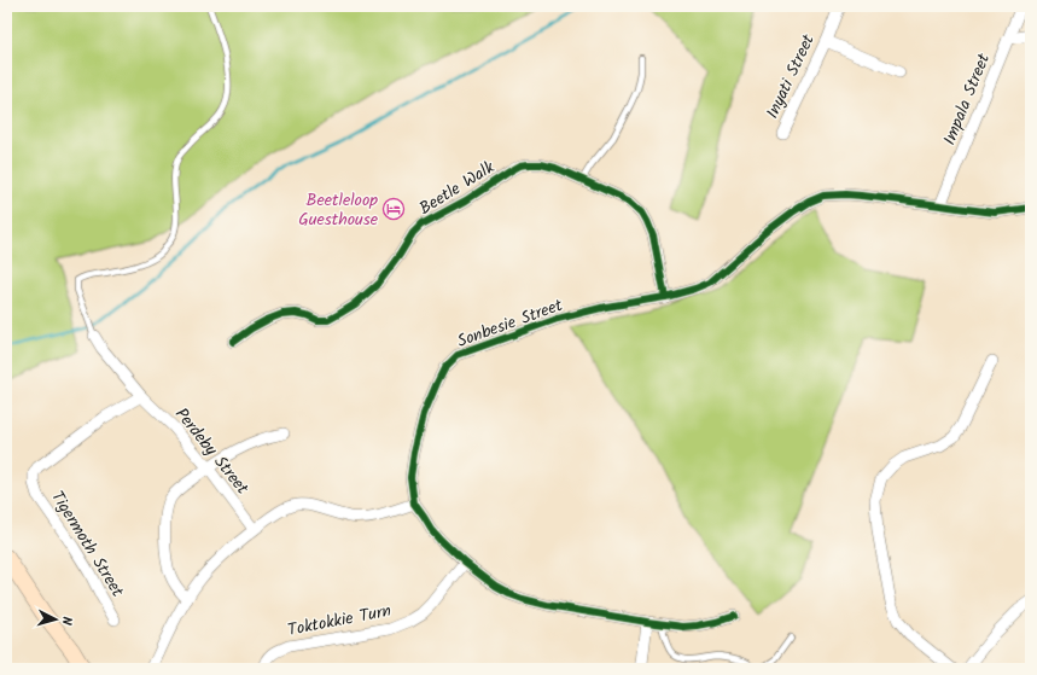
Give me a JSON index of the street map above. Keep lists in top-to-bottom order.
{
  "streets": {
    "street": [
      "Inyati Street",
      "Impala Street",
      "Beetle Walk",
      "Sonbesie Street",
      "Perdeby Street",
      "Tigermoth Street",
      "Toktokkie Turn"
    ]
  },
  "crossings": [
    ["Impala Street", "Sonbesie Street"],
    ["Beetle Walk", "Sonbesie Street"],
    ["Sonbesie Street", "Toktokkie Turn"],
    ["Perdeby Street", "Tigermoth Street"]
  ],
  "places": {
    "hotel": ["Beetleloop Guesthouse"]
  },
  "north": "right"
}
